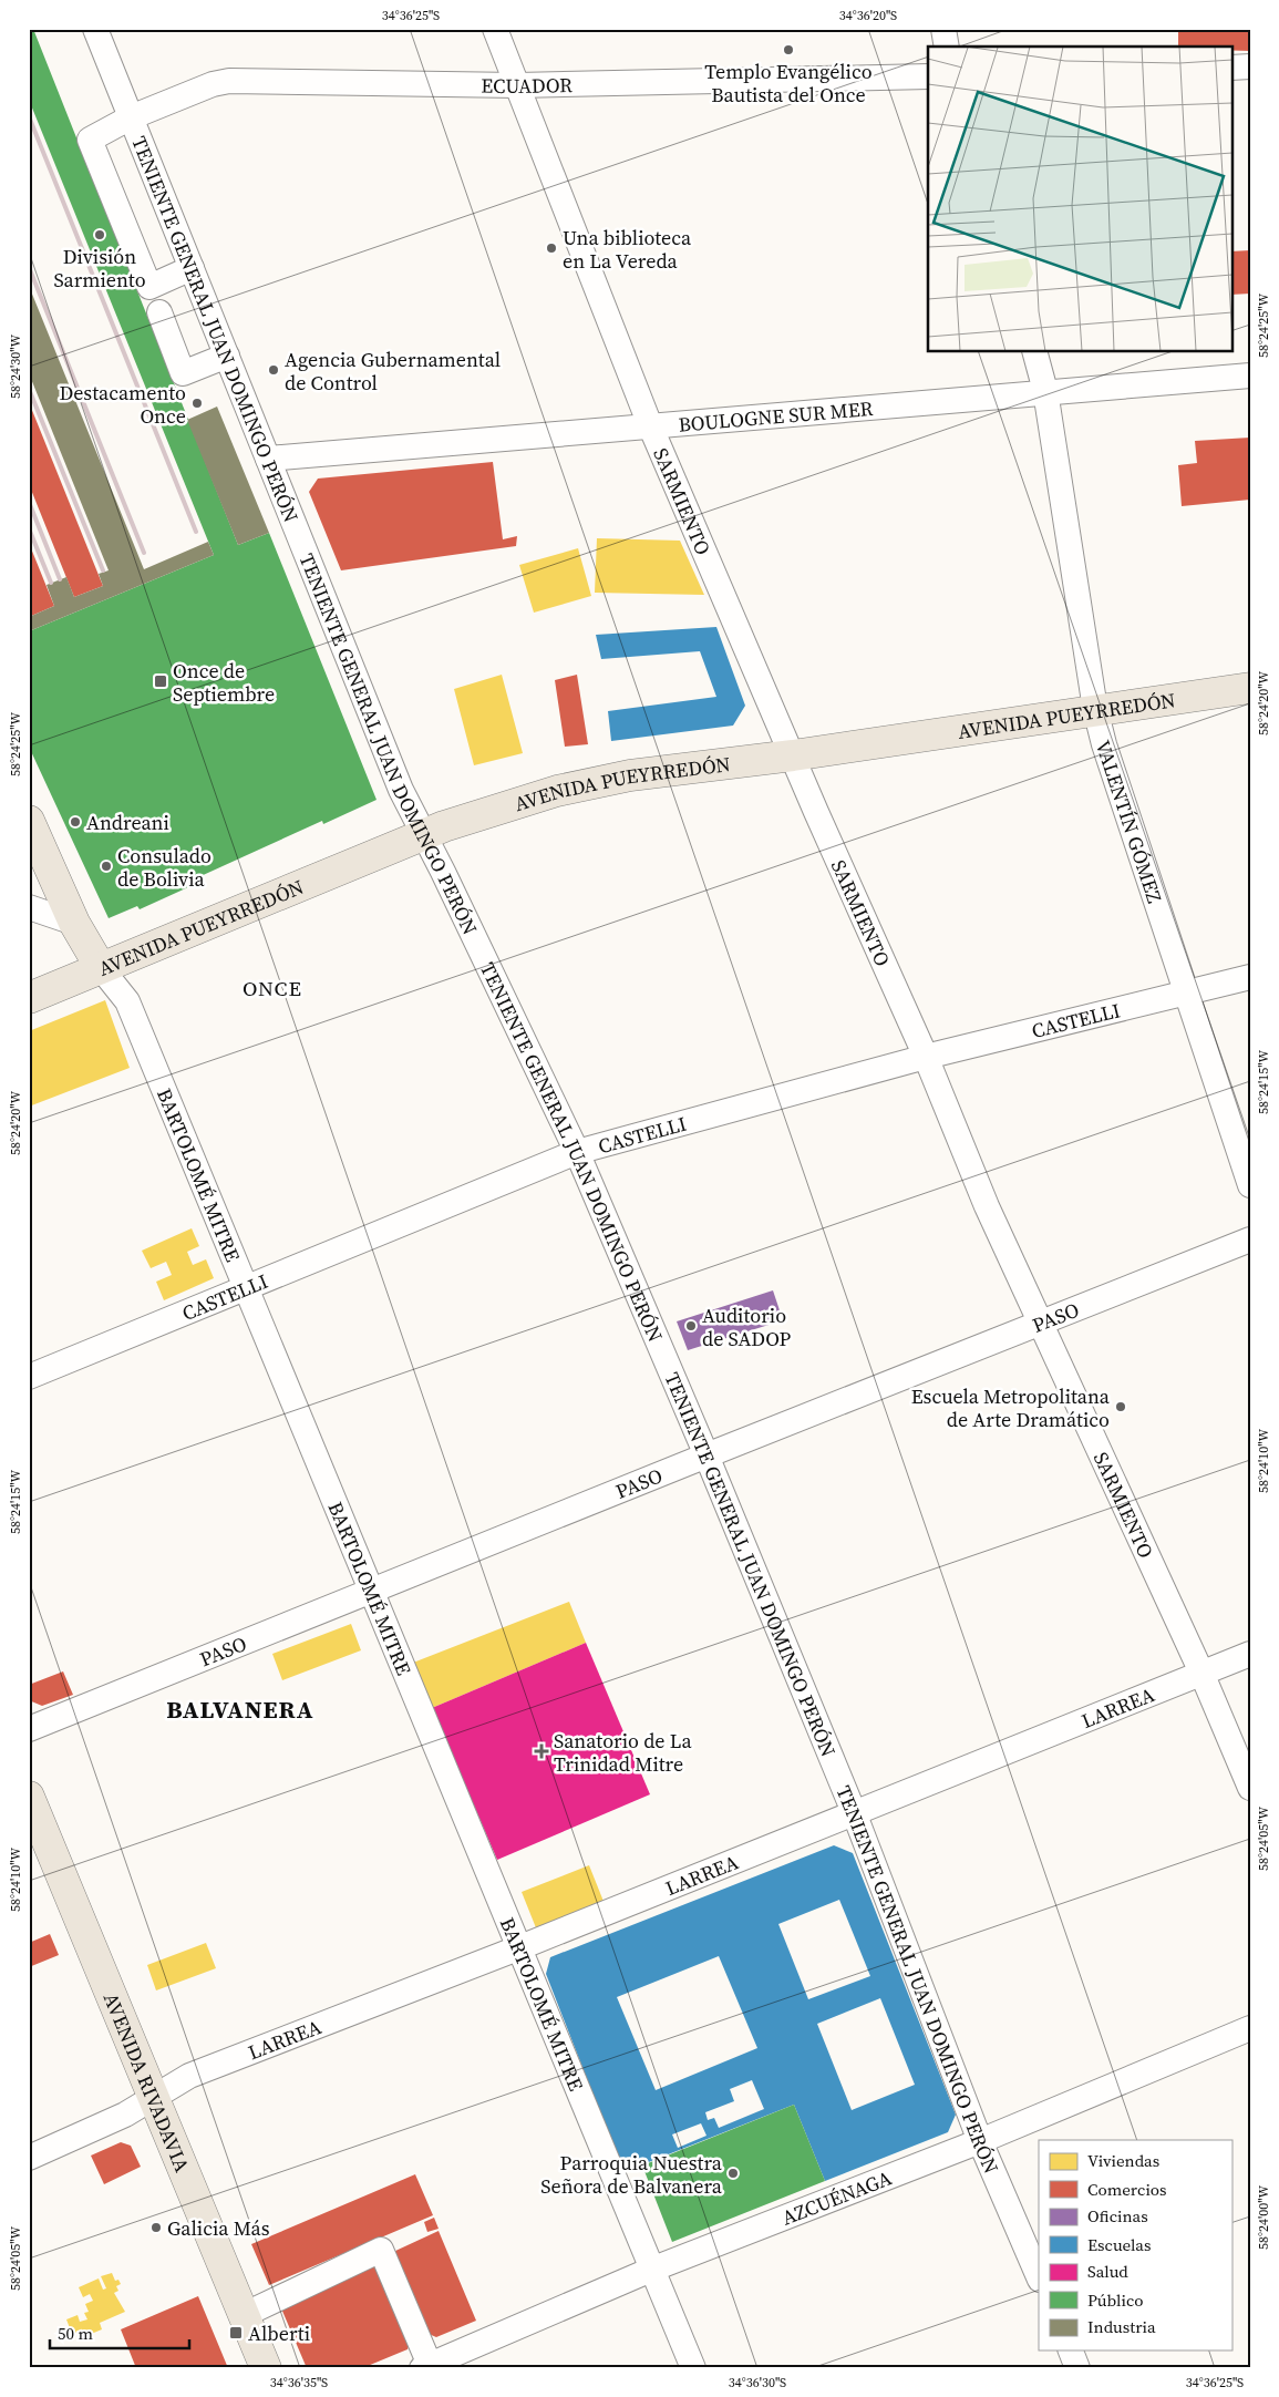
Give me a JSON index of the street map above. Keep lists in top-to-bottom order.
{
  "streets": {
    "main road": ["AVENIDA PUEYRREDÓN", "BARTOLOMÉ MITRE", "AVENIDA RIVADAVIA"],
    "street": [
      "ECUADOR",
      "TENIENTE GENERAL JUAN DOMINGO PERÓN",
      "BOULOGNE SUR MER",
      "SARMIENTO",
      "VALENTÍN GÓMEZ",
      "CASTELLI",
      "PASO",
      "LARREA",
      "AZCUÉNAGA"
    ]
  },
  "crossings": [
    ["ECUADOR", "TENIENTE GENERAL JUAN DOMINGO PERÓN"],
    ["ECUADOR", "SARMIENTO"],
    ["TENIENTE GENERAL JUAN DOMINGO PERÓN", "BOULOGNE SUR MER"],
    ["TENIENTE GENERAL JUAN DOMINGO PERÓN", "AVENIDA PUEYRREDÓN"],
    ["TENIENTE GENERAL JUAN DOMINGO PERÓN", "CASTELLI"],
    ["TENIENTE GENERAL JUAN DOMINGO PERÓN", "PASO"],
    ["TENIENTE GENERAL JUAN DOMINGO PERÓN", "LARREA"],
    ["TENIENTE GENERAL JUAN DOMINGO PERÓN", "AZCUÉNAGA"],
    ["BOULOGNE SUR MER", "SARMIENTO"],
    ["BOULOGNE SUR MER", "VALENTÍN GÓMEZ"],
    ["SARMIENTO", "AVENIDA PUEYRREDÓN"],
    ["SARMIENTO", "CASTELLI"],
    ["SARMIENTO", "PASO"],
    ["SARMIENTO", "LARREA"],
    ["AVENIDA PUEYRREDÓN", "VALENTÍN GÓMEZ"],
    ["AVENIDA PUEYRREDÓN", "BARTOLOMÉ MITRE"],
    ["VALENTÍN GÓMEZ", "CASTELLI"],
    ["CASTELLI", "BARTOLOMÉ MITRE"],
    ["BARTOLOMÉ MITRE", "PASO"],
    ["BARTOLOMÉ MITRE", "LARREA"],
    ["BARTOLOMÉ MITRE", "AZCUÉNAGA"],
    ["LARREA", "AVENIDA RIVADAVIA"]
  ],
  "districts": ["ONCE", "BALVANERA"],
  "places": {
    "other": [
      "Templo Evangélico Bautista del Once",
      "División Sarmiento",
      "Una biblioteca en La Vereda",
      "Agencia Gubernamental de Control",
      "Destacamento Once",
      "Andreani",
      "Consulado de Bolivia",
      "Auditorio de SADOP",
      "Escuela Metropolitana de Arte Dramático",
      "Parroquia Nuestra Señora de Balvanera",
      "Galicia Más"
    ],
    "transit": ["Once de Septiembre", "Alberti"],
    "health": ["Sanatorio de La Trinidad Mitre"]
  },
  "legend": [
    "Viviendas",
    "Comercios",
    "Oficinas",
    "Escuelas",
    "Salud",
    "Público",
    "Industria"
  ],
  "scale_bar": "50 m",
  "coordinates": [
    "34°36'25\"S",
    "34°36'20\"S",
    "58°24'25\"W",
    "58°24'30\"W",
    "58°24'20\"W",
    "58°24'15\"W",
    "58°24'10\"W",
    "58°24'05\"W",
    "58°24'00\"W",
    "34°36'35\"S",
    "34°36'30\"S"
  ]
}
